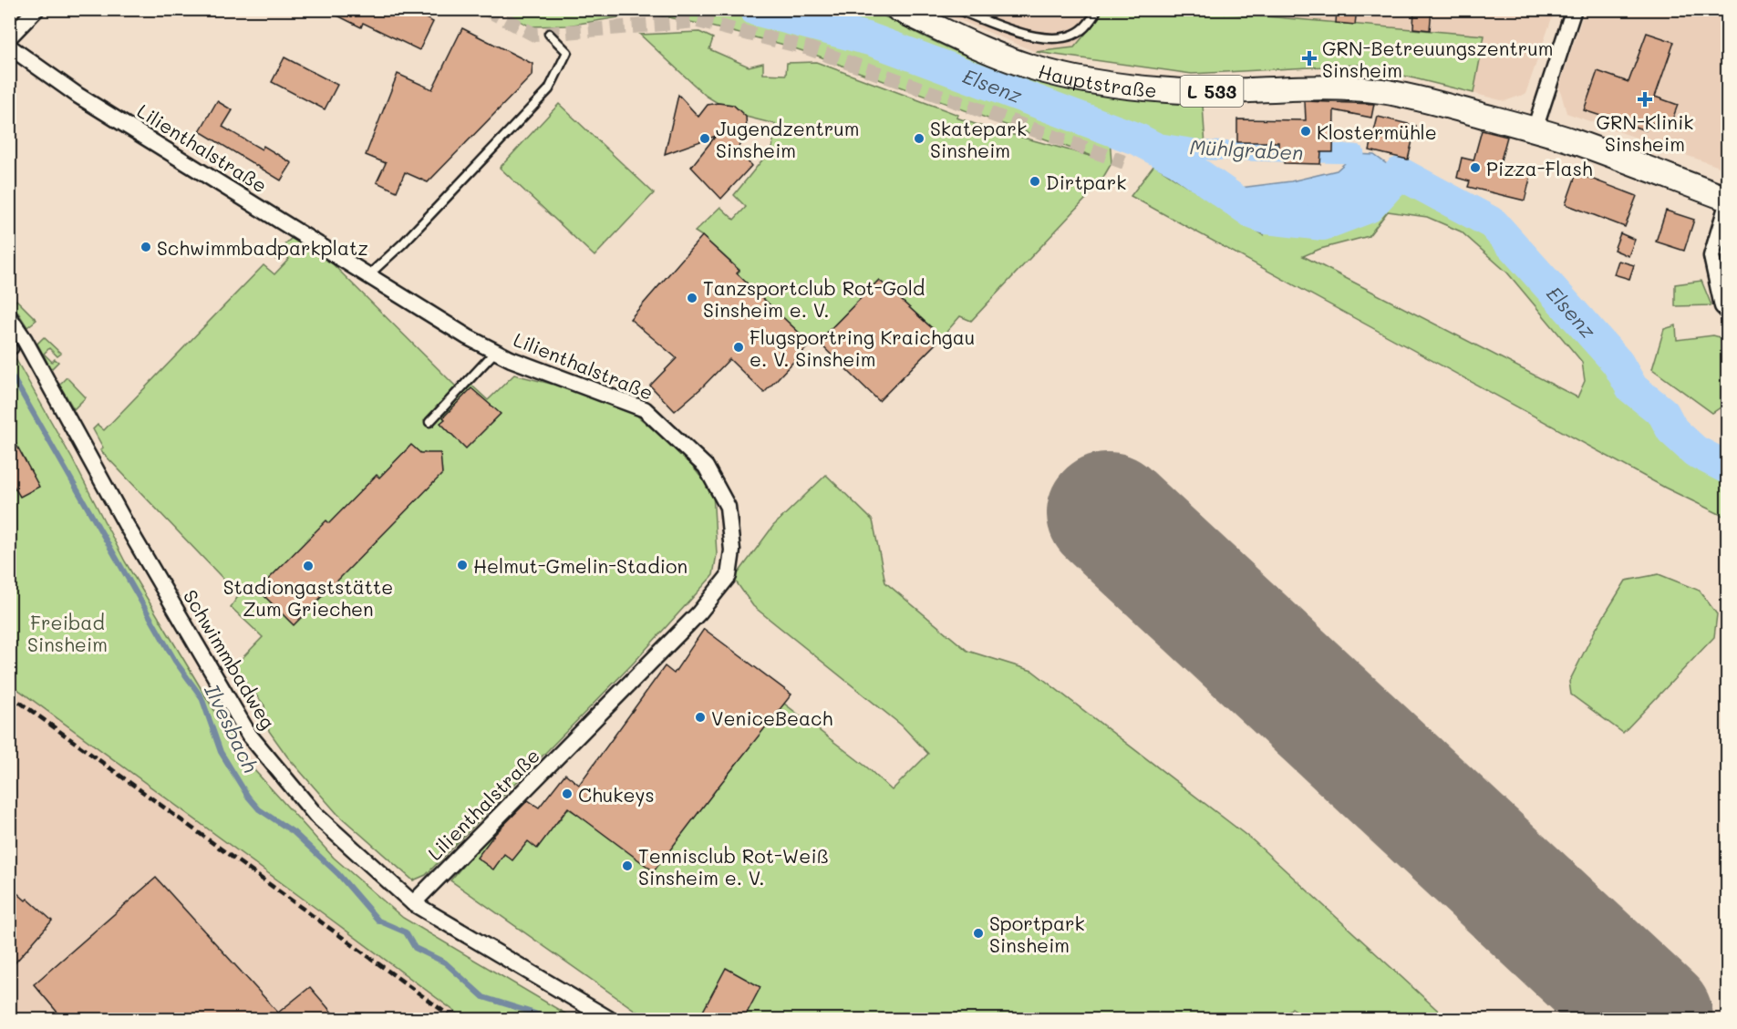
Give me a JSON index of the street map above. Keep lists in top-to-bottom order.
{
  "streets": {
    "main road": ["Hauptstraße", "L 533"],
    "street": ["Lilienthalstraße", "Schwimmbadweg"]
  },
  "crossings": [
    ["Hauptstraße", "L 533"],
    ["Lilienthalstraße", "Schwimmbadweg"]
  ],
  "water": ["Elsenz", "Mühlgraben", "Ilvesbach"],
  "parks": ["Freibad Sinsheim"],
  "places": {
    "health": ["GRN-Betreuungszentrum Sinsheim", "GRN-Klinik Sinsheim"],
    "other": [
      "Klostermühle",
      "Jugendzentrum Sinsheim",
      "Skatepark Sinsheim",
      "Pizza-Flash",
      "Dirtpark",
      "Schwimmbadparkplatz",
      "Tanzsportclub Rot-Gold Sinsheim e. V.",
      "Flugsportring Kraichgau e. V. Sinsheim",
      "Helmut-Gmelin-Stadion",
      "Stadiongaststätte Zum Griechen",
      "VeniceBeach",
      "Chukeys",
      "Tennisclub Rot-Weiß Sinsheim e. V.",
      "Sportpark Sinsheim"
    ]
  }
}
